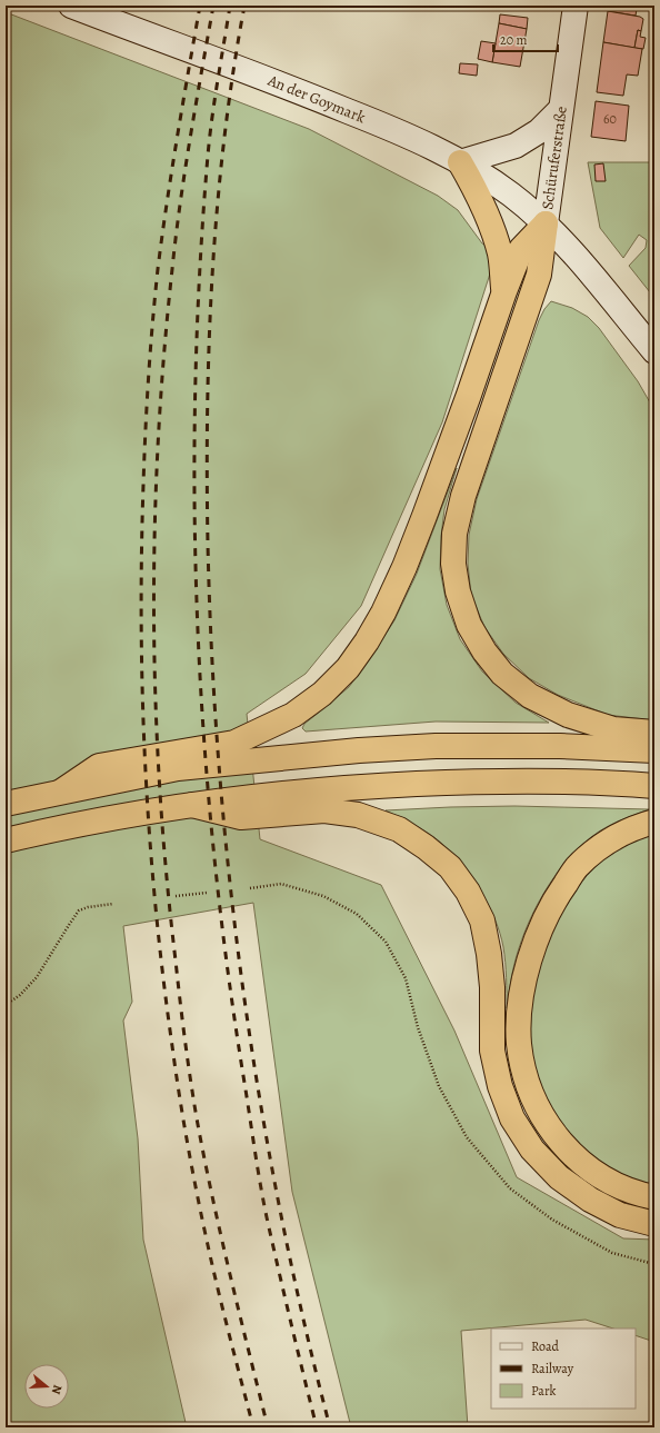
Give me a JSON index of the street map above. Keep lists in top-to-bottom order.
{
  "streets": {
    "main road": ["An der Goymark", "Schüruferstraße"]
  },
  "crossings": [
    ["An der Goymark", "Schüruferstraße"]
  ],
  "house_numbers": ["60"],
  "legend": ["Road", "Railway", "Park"],
  "scale_bar": "20 m",
  "north": "right"
}
